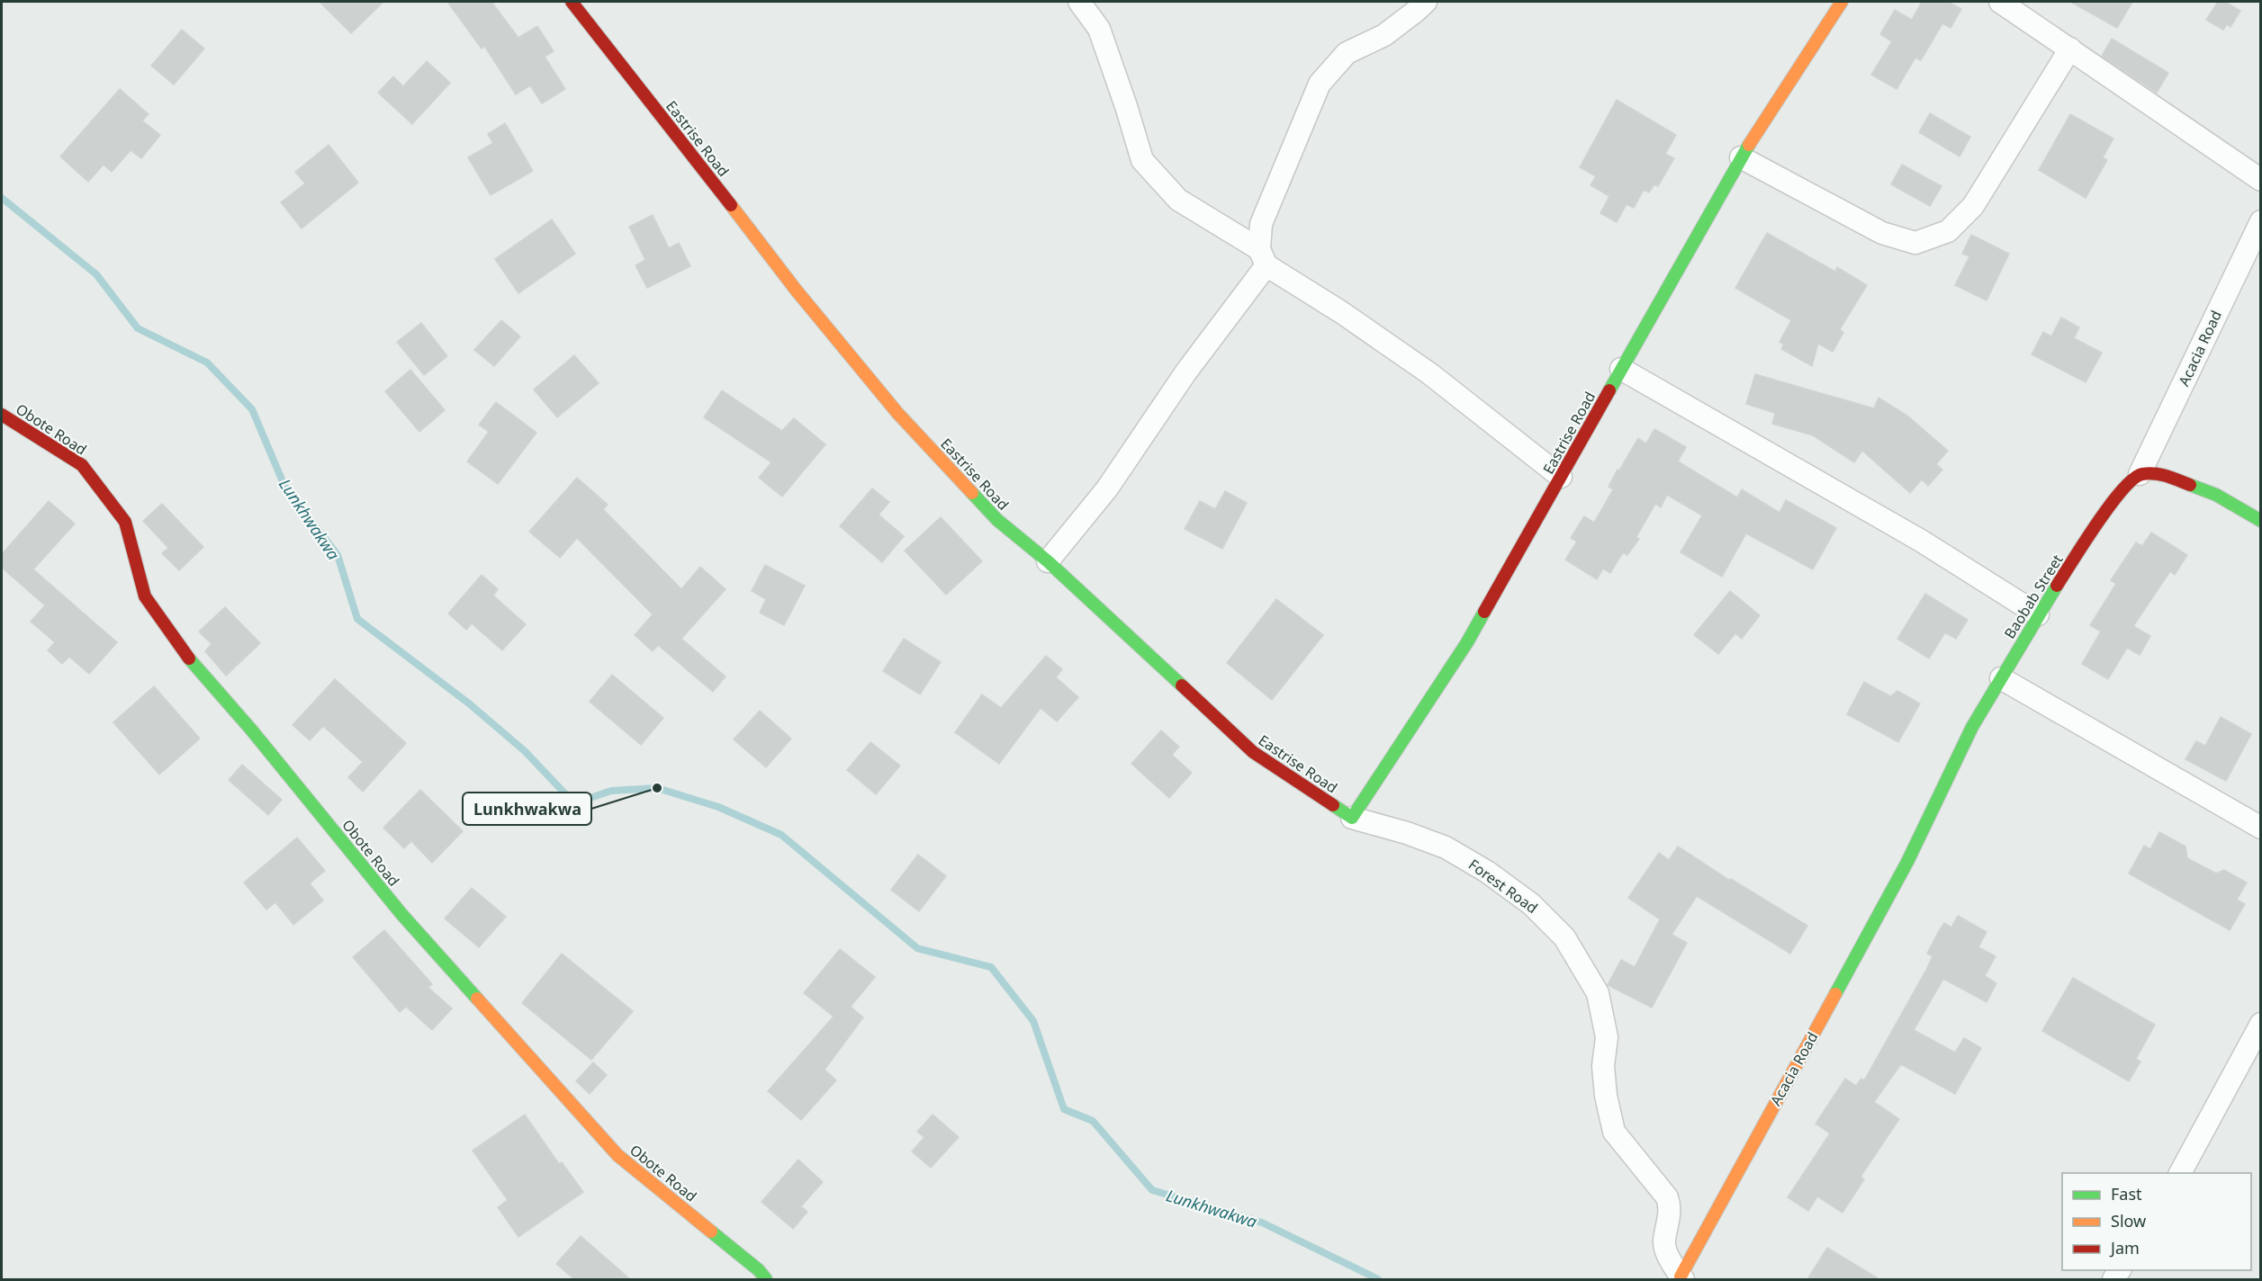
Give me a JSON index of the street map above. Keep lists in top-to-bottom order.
{
  "streets": {
    "street": [
      "Eastrise Road",
      "Acacia Road",
      "Obote Road",
      "Baobab Street",
      "Forest Road"
    ]
  },
  "crossings": [
    ["Eastrise Road", "Forest Road"],
    ["Acacia Road", "Baobab Street"],
    ["Acacia Road", "Forest Road"]
  ],
  "water": ["Lunkhwakwa"],
  "places": ["Lunkhwakwa"],
  "legend": ["Fast", "Slow", "Jam"]
}
